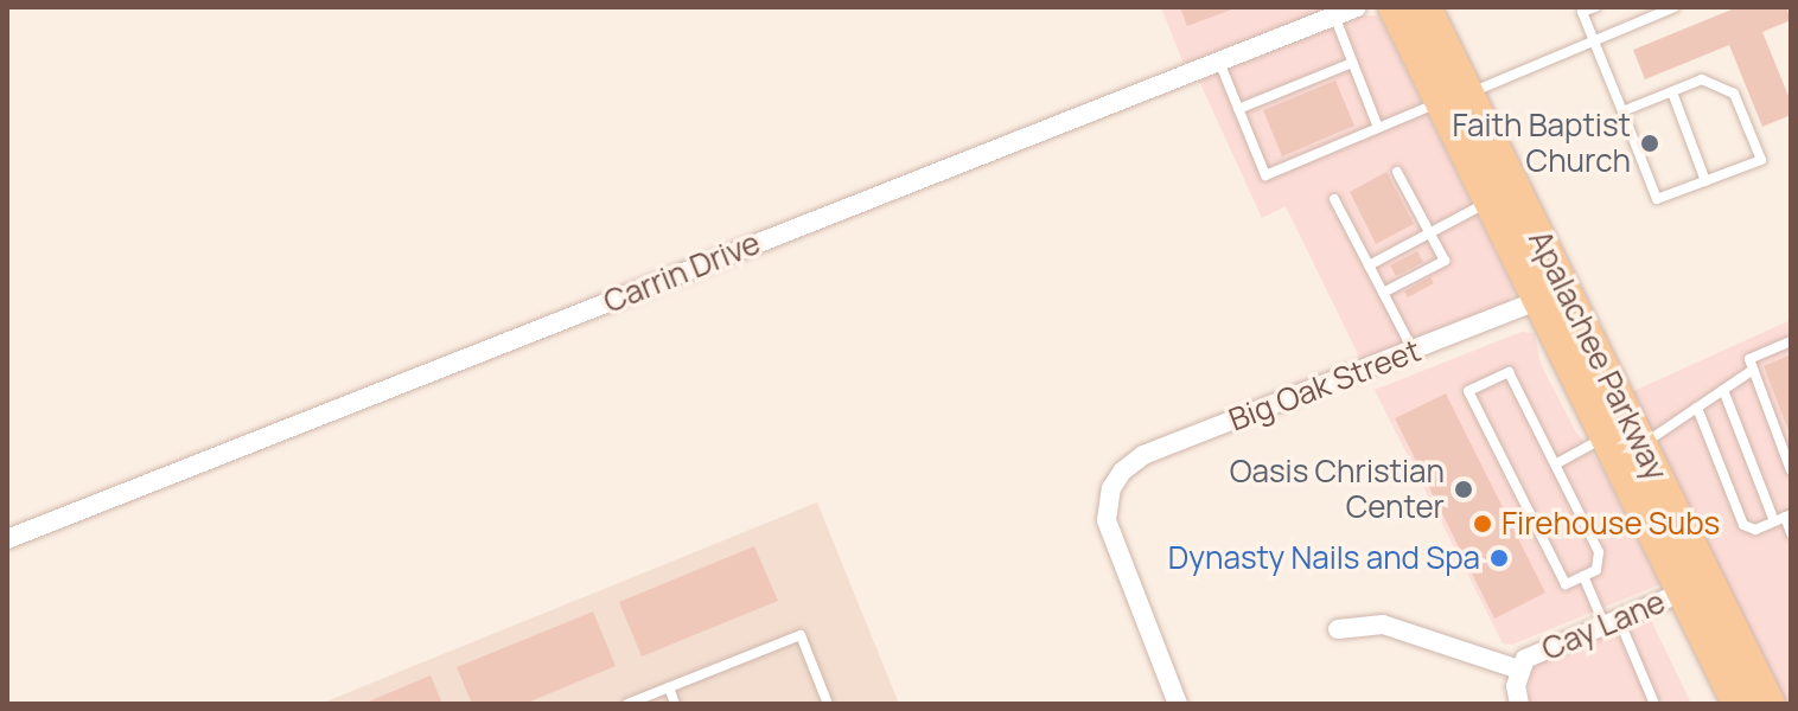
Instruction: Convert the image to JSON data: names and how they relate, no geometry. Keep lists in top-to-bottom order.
{
  "streets": {
    "main road": ["Apalachee Parkway"],
    "street": ["Carrin Drive", "Big Oak Street", "Cay Lane"]
  },
  "crossings": [
    ["Apalachee Parkway", "Big Oak Street"],
    ["Apalachee Parkway", "Cay Lane"]
  ],
  "places": [
    "Faith Baptist Church",
    "Oasis Christian Center",
    "Firehouse Subs",
    "Dynasty Nails and Spa"
  ]
}
